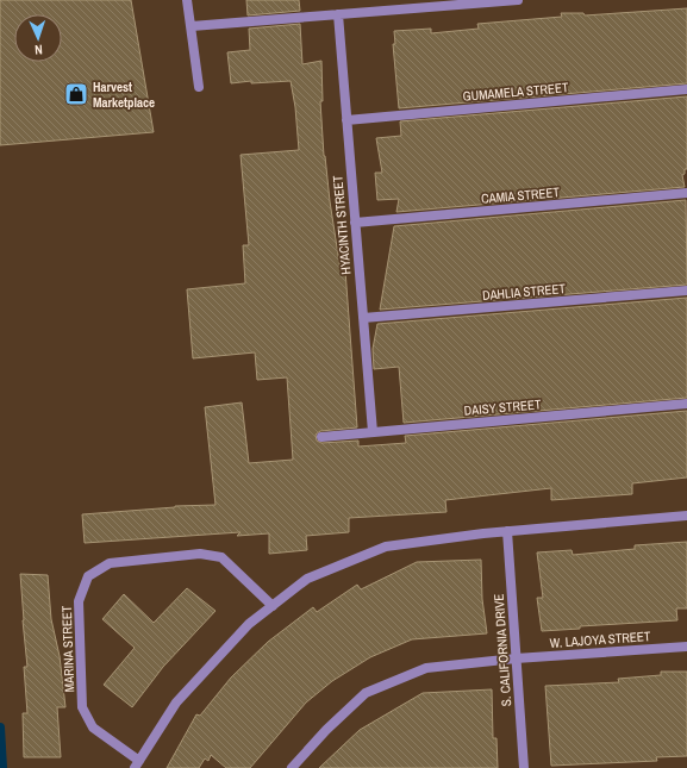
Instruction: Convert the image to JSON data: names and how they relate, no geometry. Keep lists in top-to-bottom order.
{
  "streets": {
    "street": [
      "GUMAMELA STREET",
      "CAMIA STREET",
      "HYACINTH STREET",
      "DAHLIA STREET",
      "DAISY STREET",
      "W. LAJOYA STREET",
      "MARINA STREET",
      "S. CALIFORNIA DRIVE"
    ]
  },
  "crossings": [
    ["GUMAMELA STREET", "HYACINTH STREET"],
    ["CAMIA STREET", "HYACINTH STREET"],
    ["HYACINTH STREET", "DAHLIA STREET"],
    ["HYACINTH STREET", "DAISY STREET"],
    ["W. LAJOYA STREET", "S. CALIFORNIA DRIVE"]
  ],
  "places": {
    "shop": ["Harvest Marketplace"]
  },
  "north": "bottom"
}
